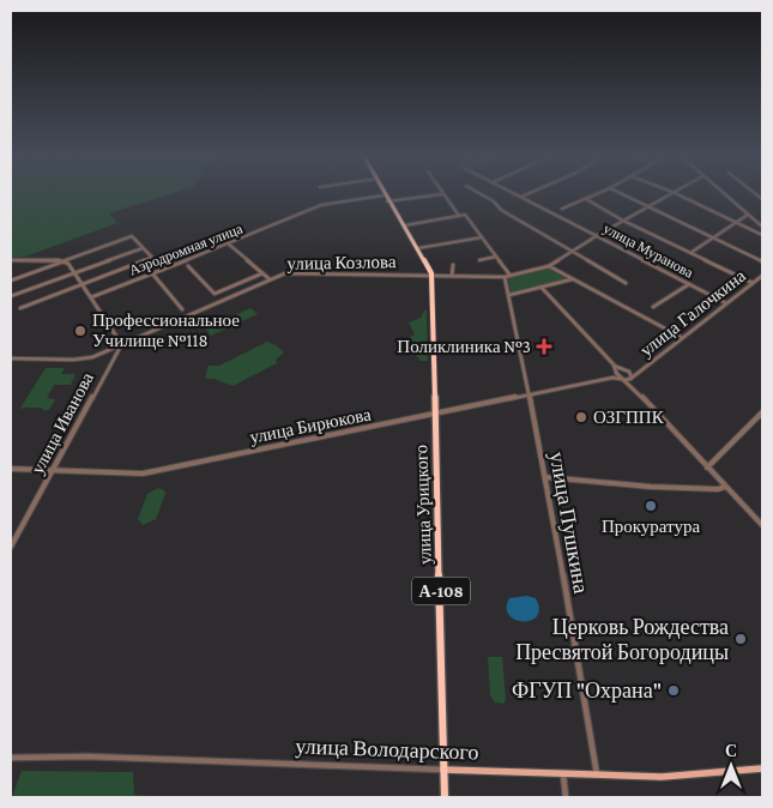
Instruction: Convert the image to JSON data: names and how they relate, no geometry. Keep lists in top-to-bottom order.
{
  "streets": {
    "highway": ["улица Урицкого", "А-108"],
    "main road": ["улица Володарского"],
    "street": [
      "Аэродромная улица",
      "улица Муранова",
      "улица Козлова",
      "улица Галочкина",
      "улица Иванова",
      "улица Бирюкова",
      "улица Пушкина"
    ]
  },
  "crossings": [
    ["Аэродромная улица", "улица Урицкого"],
    ["улица Муранова", "улица Козлова"],
    ["улица Муранова", "улица Галочкина"],
    ["улица Козлова", "улица Иванова"],
    ["улица Козлова", "улица Урицкого"],
    ["улица Козлова", "улица Пушкина"],
    ["улица Иванова", "улица Бирюкова"],
    ["улица Бирюкова", "улица Урицкого"],
    ["улица Бирюкова", "улица Пушкина"],
    ["улица Урицкого", "А-108"],
    ["улица Урицкого", "улица Володарского"],
    ["улица Пушкина", "улица Володарского"],
    ["А-108", "улица Володарского"]
  ],
  "places": {
    "other": [
      "Профессиональное Училище №118",
      "ОЗГППК",
      "Прокуратура",
      "Церковь Рождества Пресвятой Богородицы",
      "ФГУП \"Охрана\""
    ],
    "health": ["Поликлиника №3"]
  },
  "north": "top"
}
